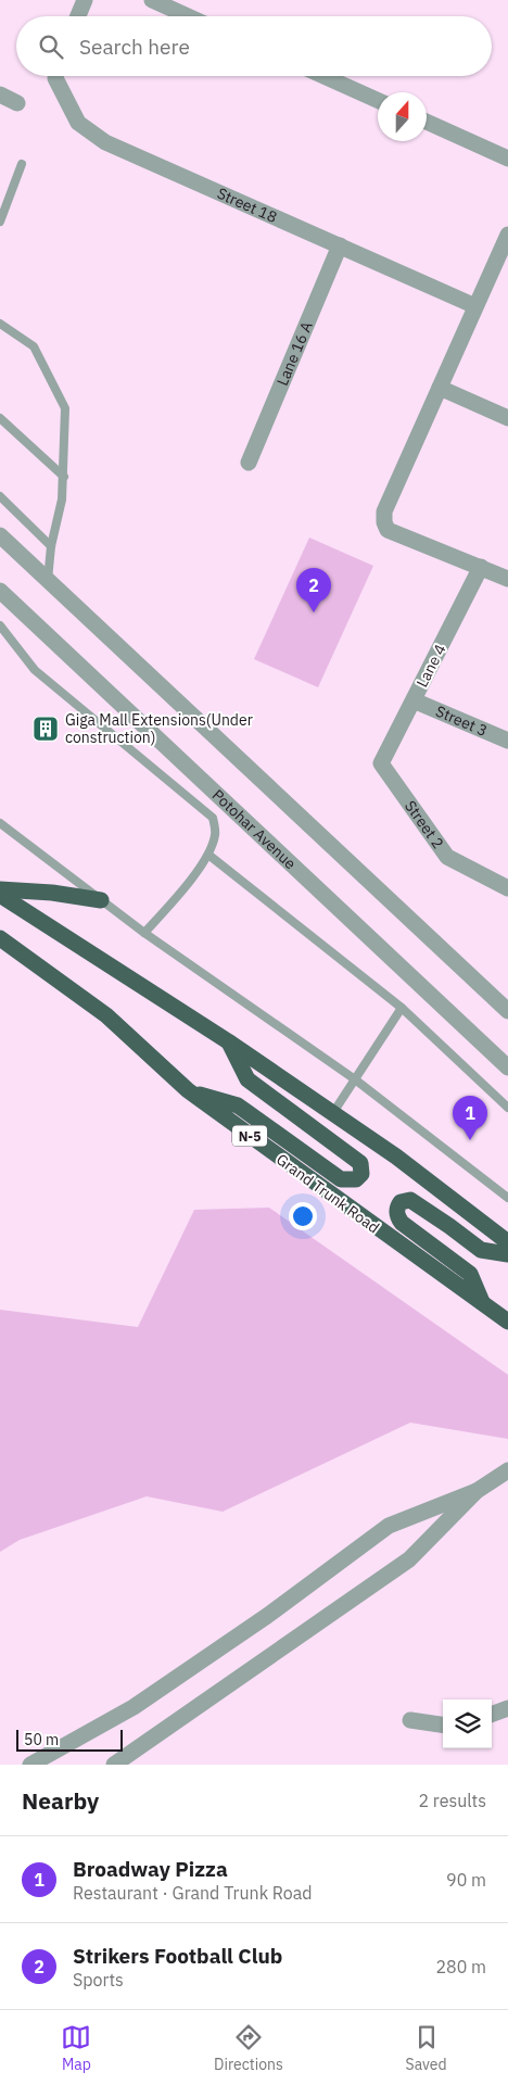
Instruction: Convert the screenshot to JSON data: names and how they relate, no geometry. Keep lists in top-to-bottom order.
{
  "streets": {
    "highway": ["N-5", "Grand Trunk Road"],
    "street": [
      "Street 18",
      "Lane 16 A",
      "Lane 4",
      "Street 3",
      "Street 2",
      "Potohar Avenue"
    ]
  },
  "crossings": [
    ["Street 18", "Lane 16 A"],
    ["Lane 4", "Street 3"],
    ["Lane 4", "Street 2"]
  ],
  "places": {
    "building": ["Giga Mall Extensions(Under construction)"]
  },
  "scale_bar": "50 m",
  "north": "top",
  "page": {
    "search": "Search here",
    "pins": ["2", "1"],
    "scale": "50 m",
    "heading": ["Nearby", "2 results"],
    "list": [
      {
        "mark": "1",
        "name": "Broadway Pizza",
        "note": "Restaurant · Grand Trunk Road",
        "value": "90 m"
      },
      {
        "mark": "2",
        "name": "Strikers Football Club",
        "note": "Sports",
        "value": "280 m"
      }
    ],
    "nav": ["Map", "Directions", "Saved"]
  }
}
